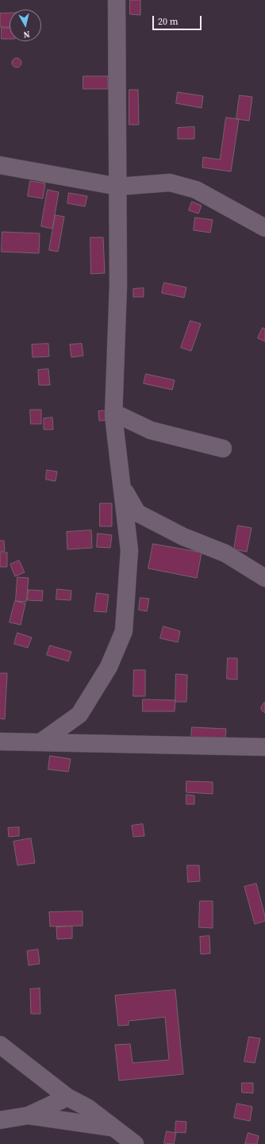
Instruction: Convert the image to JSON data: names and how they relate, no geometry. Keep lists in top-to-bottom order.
{
  "scale_bar": "20 m",
  "north": "bottom"
}
